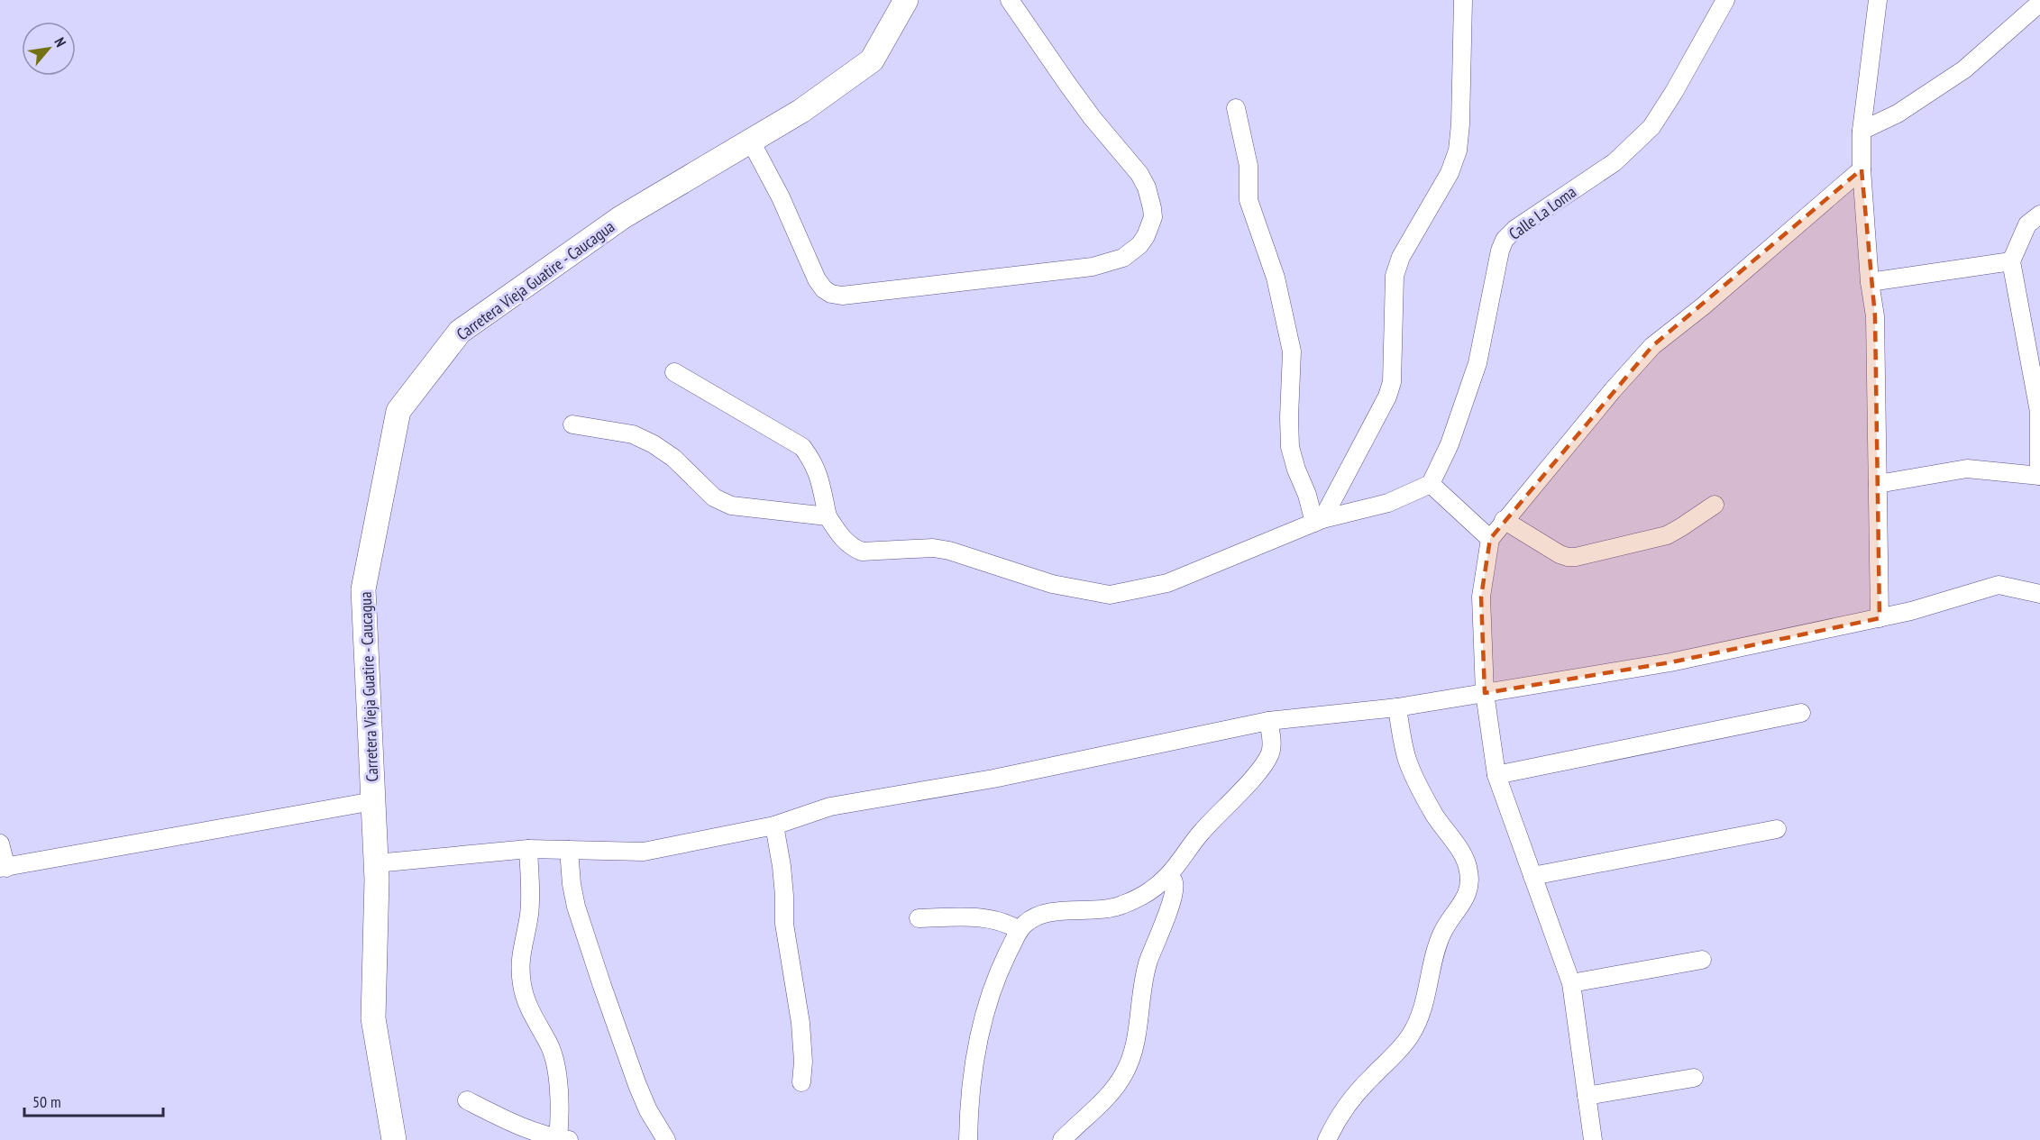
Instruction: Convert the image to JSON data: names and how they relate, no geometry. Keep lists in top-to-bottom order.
{
  "streets": {
    "main road": ["Carretera Vieja Guatire - Caucagua"],
    "street": ["Calle La Loma"]
  },
  "scale_bar": "50 m",
  "north": "top right"
}
